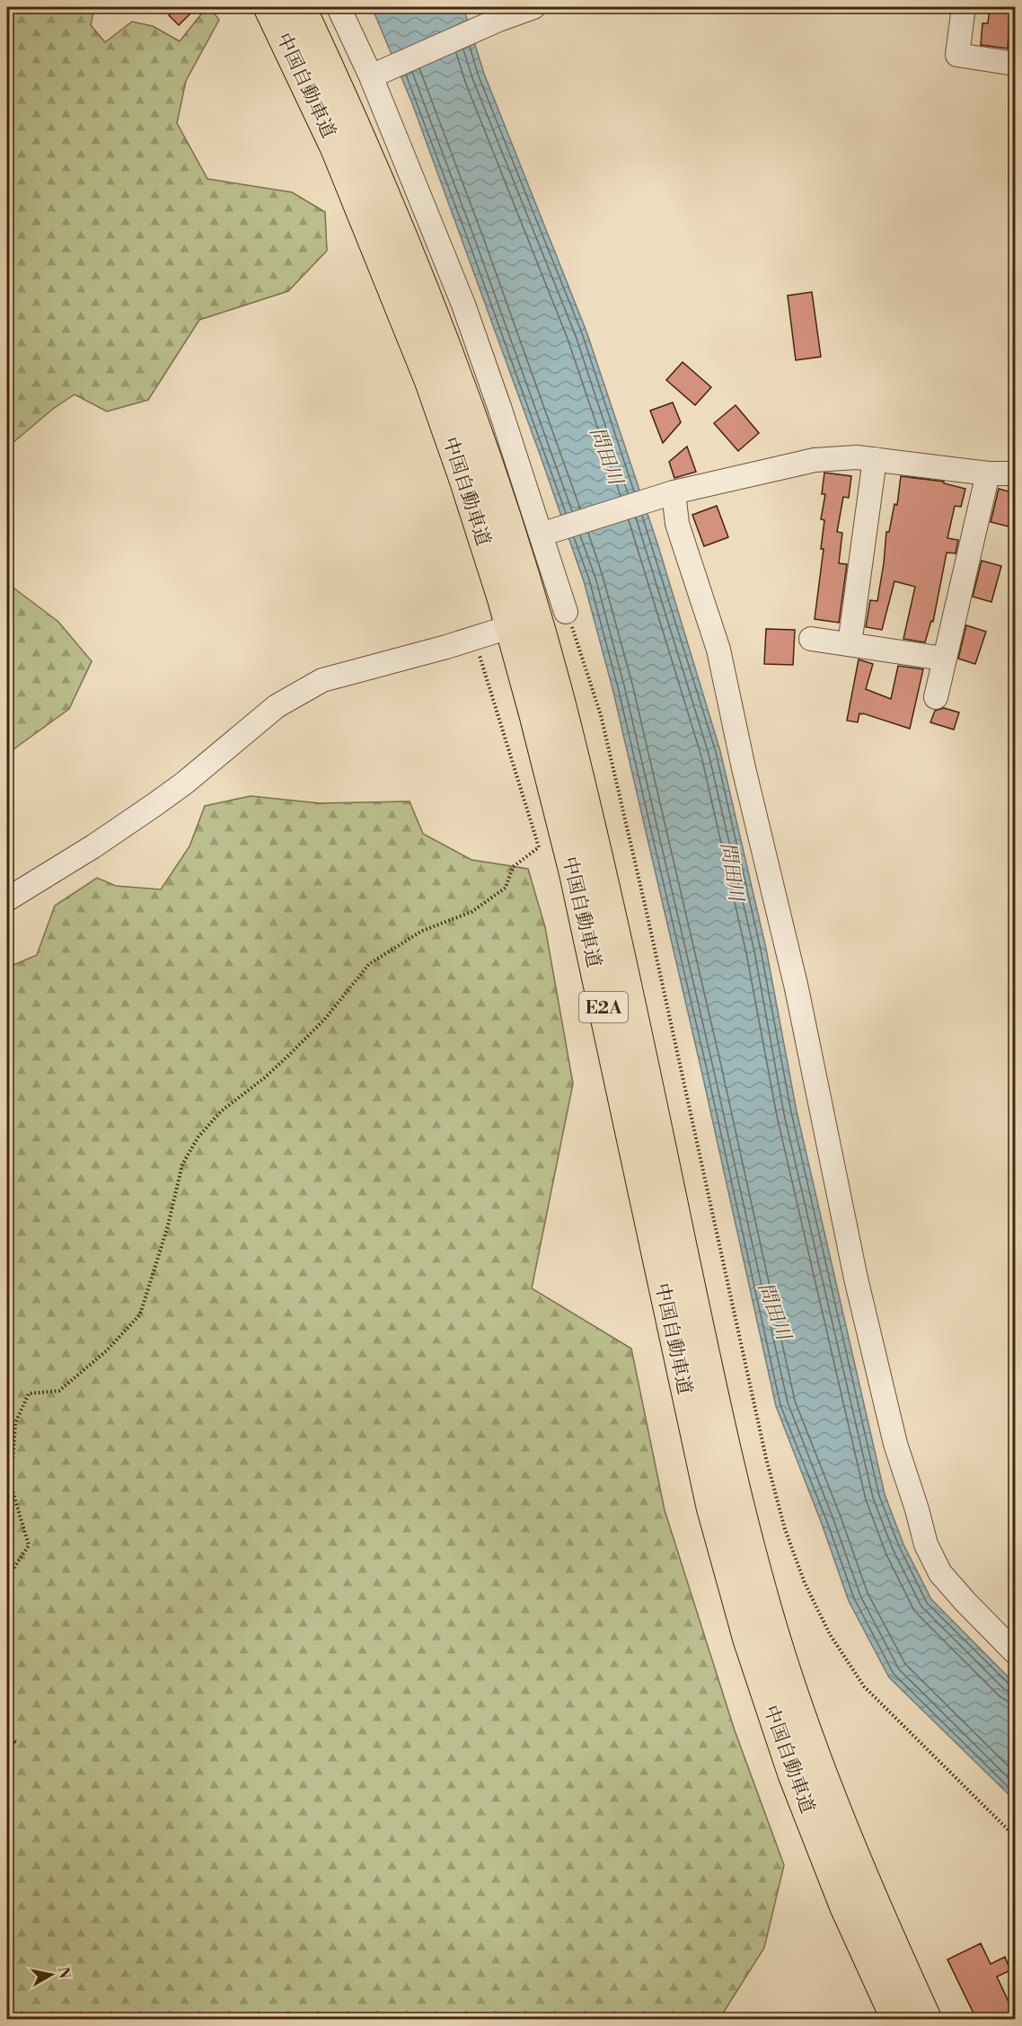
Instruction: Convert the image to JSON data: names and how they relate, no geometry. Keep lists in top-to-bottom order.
{
  "streets": {
    "highway": ["中国自動車道", "E2A"]
  },
  "water": ["問田川"],
  "north": "right"
}
